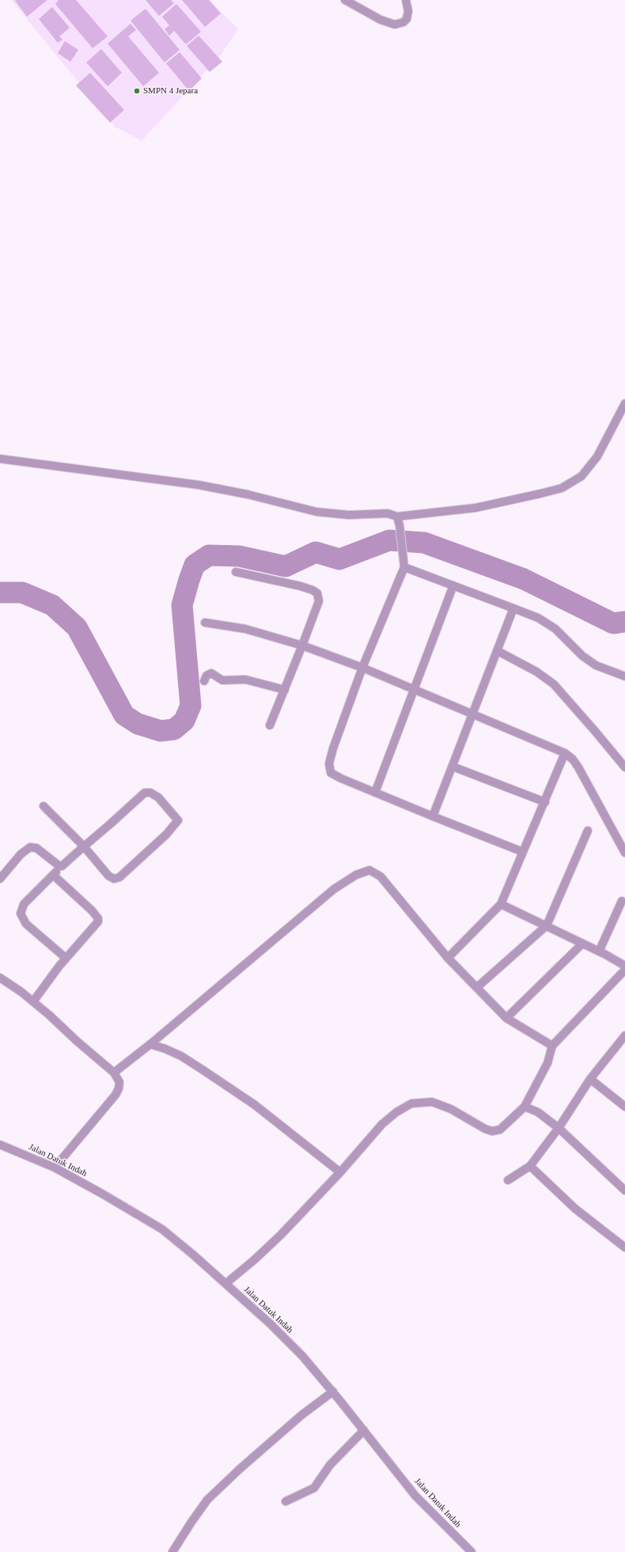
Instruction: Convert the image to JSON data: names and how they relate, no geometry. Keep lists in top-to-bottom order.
{
  "streets": {
    "street": ["Jalan Datuk Indah"]
  },
  "places": ["SMPN 4 Jepara"]
}
